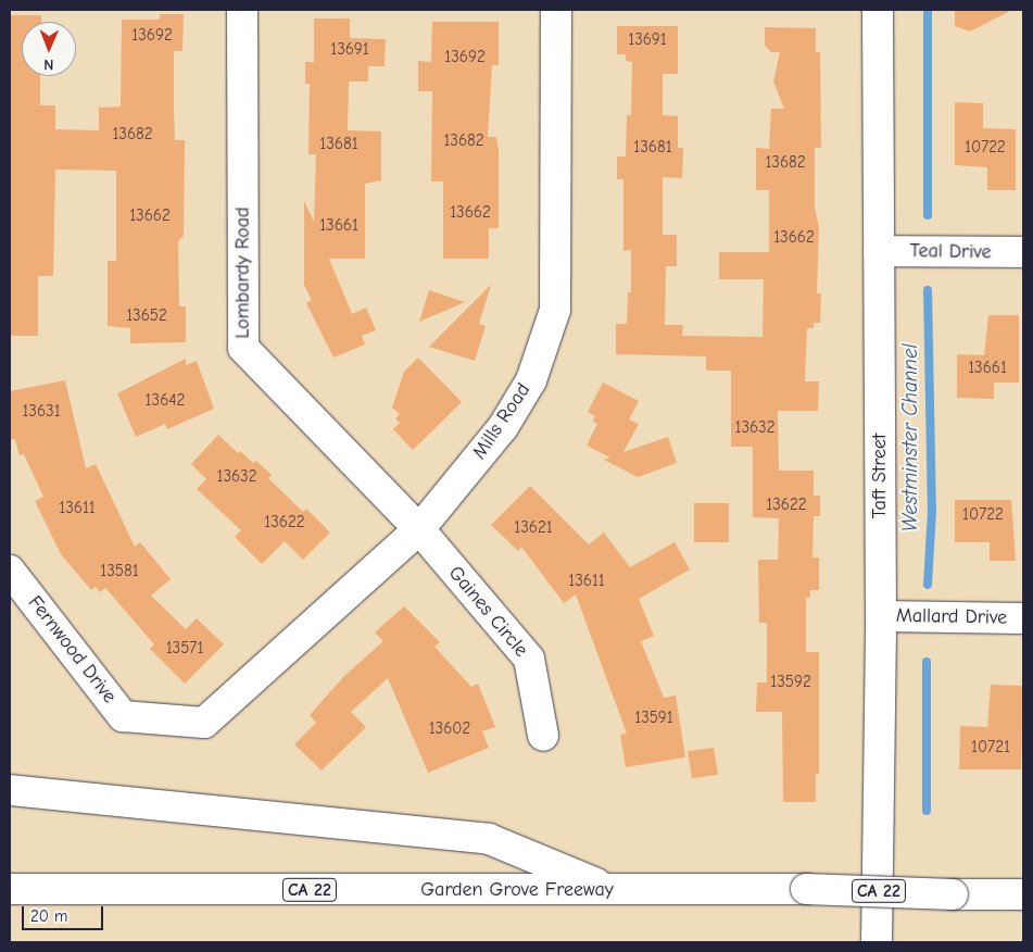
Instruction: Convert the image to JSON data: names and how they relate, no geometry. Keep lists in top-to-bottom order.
{
  "streets": {
    "main road": [
      "Teal Drive",
      "Lombardy Road",
      "Mills Road",
      "Taft Street",
      "Gaines Circle",
      "Mallard Drive",
      "Fernwood Drive",
      "CA 22",
      "Garden Grove Freeway"
    ]
  },
  "crossings": [
    ["Teal Drive", "Taft Street"],
    ["Lombardy Road", "Mills Road"],
    ["Lombardy Road", "Gaines Circle"],
    ["Mills Road", "Gaines Circle"],
    ["Mills Road", "Fernwood Drive"],
    ["Taft Street", "Mallard Drive"]
  ],
  "water": ["Westminster Channel"],
  "house_numbers": [
    "13692",
    "13691",
    "13691",
    "13692",
    "13682",
    "13682",
    "13681",
    "13681",
    "10722",
    "13682",
    "13662",
    "13662",
    "13661",
    "13662",
    "13652",
    "13661",
    "13642",
    "13631",
    "13632",
    "13632",
    "13622",
    "13611",
    "10722",
    "13622",
    "13621",
    "13581",
    "13611",
    "13571",
    "13592",
    "13591",
    "13602",
    "10721"
  ],
  "scale_bar": "20 m",
  "north": "bottom"
}
